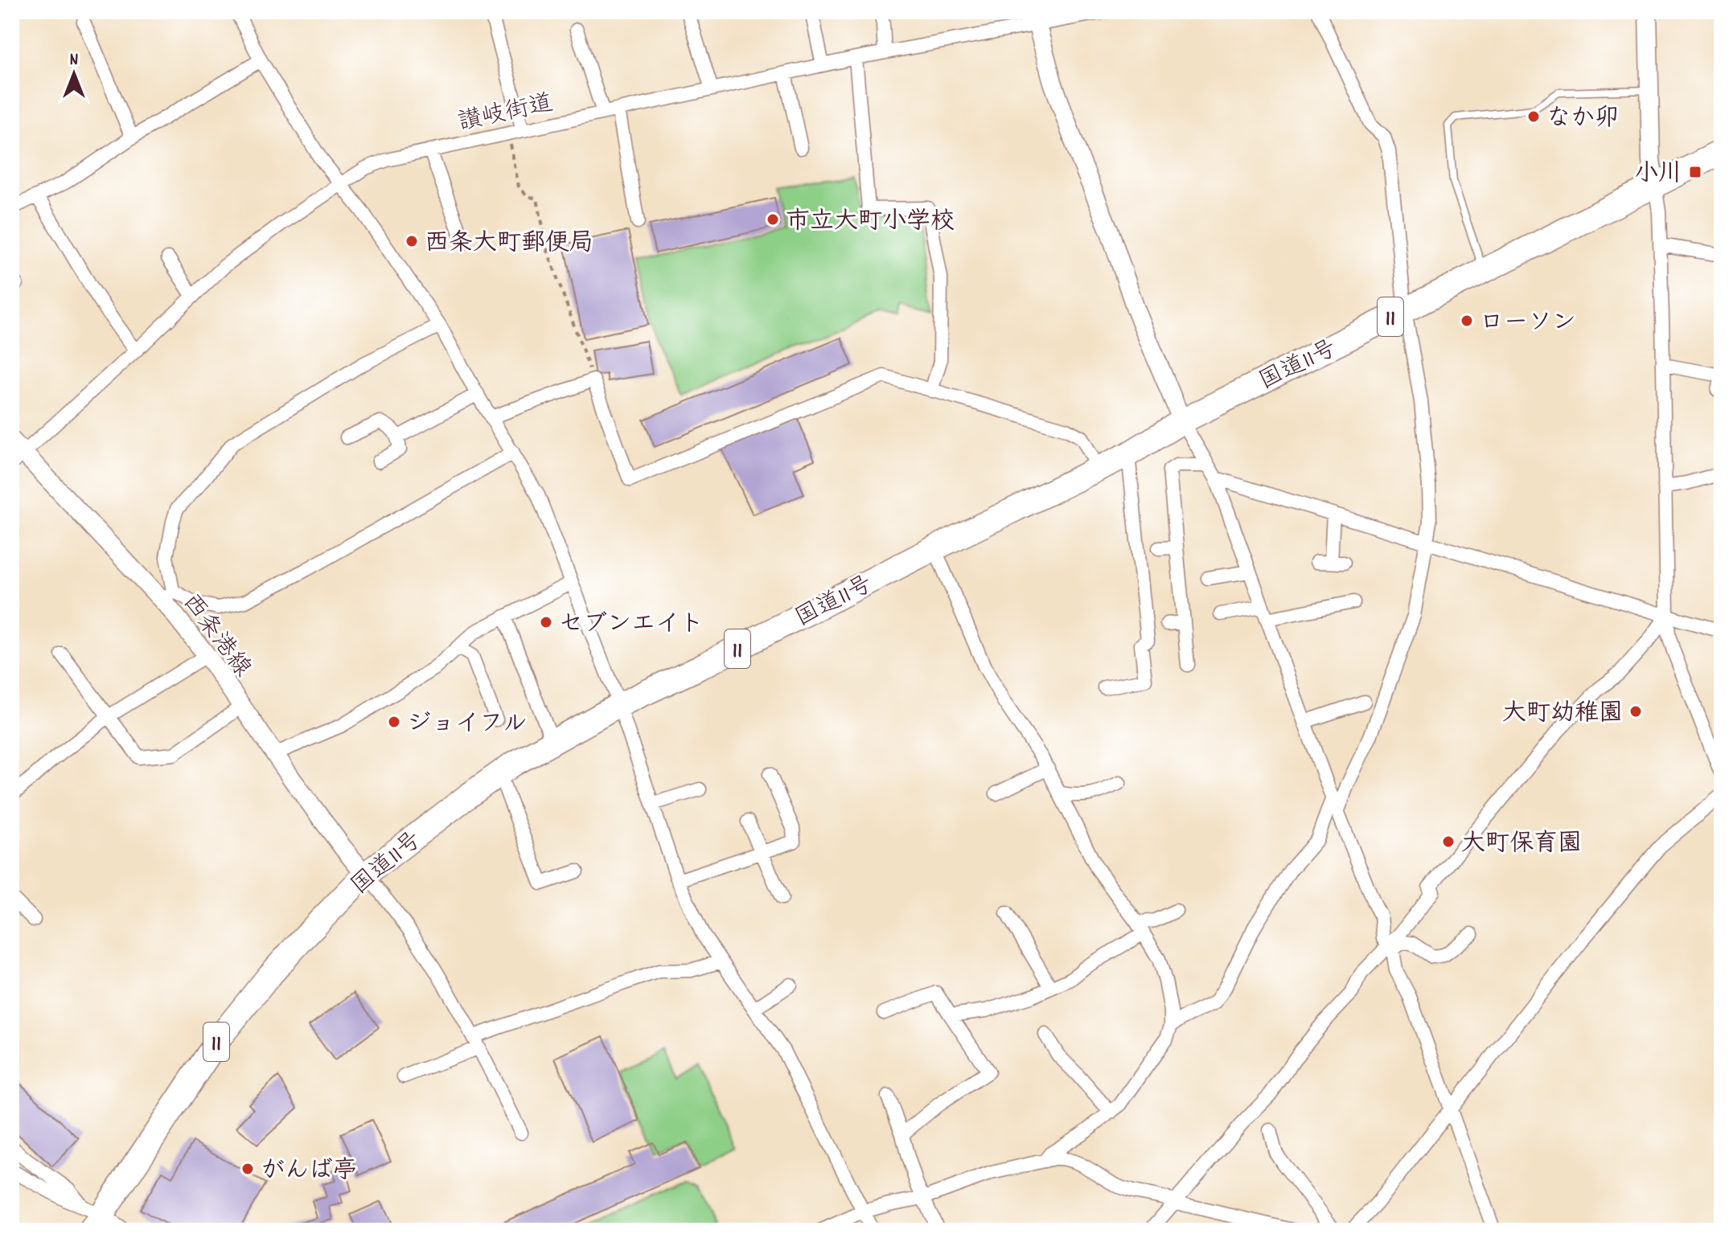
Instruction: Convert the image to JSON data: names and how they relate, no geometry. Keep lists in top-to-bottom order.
{
  "streets": {
    "highway": ["11", "国道11号"],
    "street": ["讃岐街道", "西条港線"]
  },
  "crossings": [
    ["讃岐街道", "西条港線"],
    ["国道11号", "西条港線"]
  ],
  "places": {
    "other": [
      "なか卯",
      "市立大町小学校",
      "西条大町郵便局",
      "ローソン",
      "セブンエイト",
      "大町幼稚園",
      "ジョイフル",
      "大町保育園",
      "がんば亭"
    ],
    "transit": ["小川"]
  },
  "north": "top"
}
